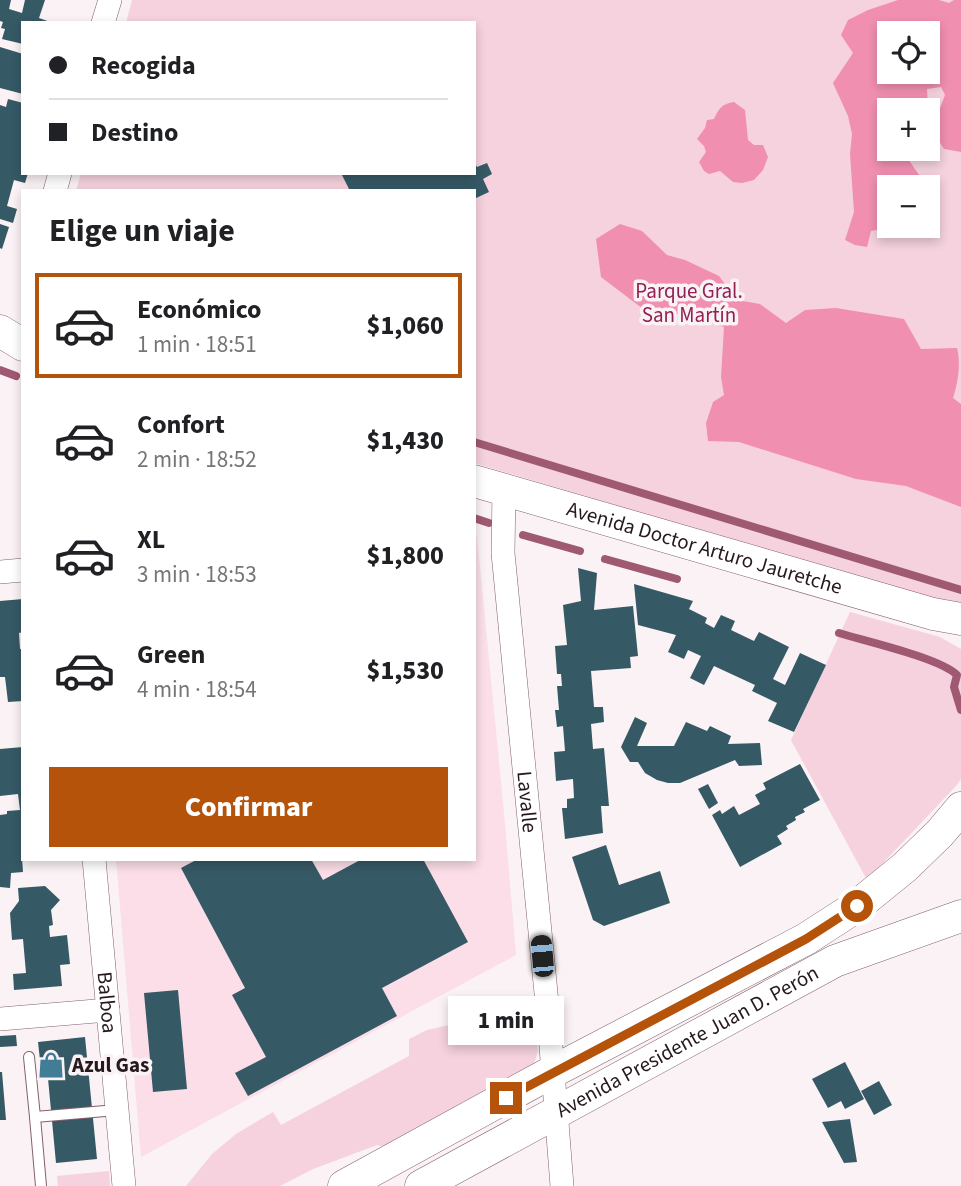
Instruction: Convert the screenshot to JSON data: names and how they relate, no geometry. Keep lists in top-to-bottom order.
{
  "streets": {
    "main road": ["Avenida Doctor Arturo Jauretche", "Avenida Presidente Juan D. Perón"],
    "street": ["Lavalle", "Balboa"]
  },
  "crossings": [
    ["Avenida Doctor Arturo Jauretche", "Lavalle"],
    ["Lavalle", "Avenida Presidente Juan D. Perón"]
  ],
  "parks": ["Parque Gral. San Martín"],
  "places": {
    "shop": ["Azul Gas"]
  },
  "page": {
    "map_buttons": ["+", "−"],
    "banner": ["Recogida", "Destino"],
    "heading": "Elige un viaje",
    "list": [
      {
        "name": "Económico",
        "note": "1 min · 18:51",
        "value": "$1,060"
      },
      {
        "name": "Confort",
        "note": "2 min · 18:52",
        "value": "$1,430"
      },
      {
        "name": "XL",
        "note": "3 min · 18:53",
        "value": "$1,800"
      },
      {
        "name": "Green",
        "note": "4 min · 18:54",
        "value": "$1,530"
      }
    ],
    "buttons": "Confirmar",
    "bubble": "1 min"
  }
}
